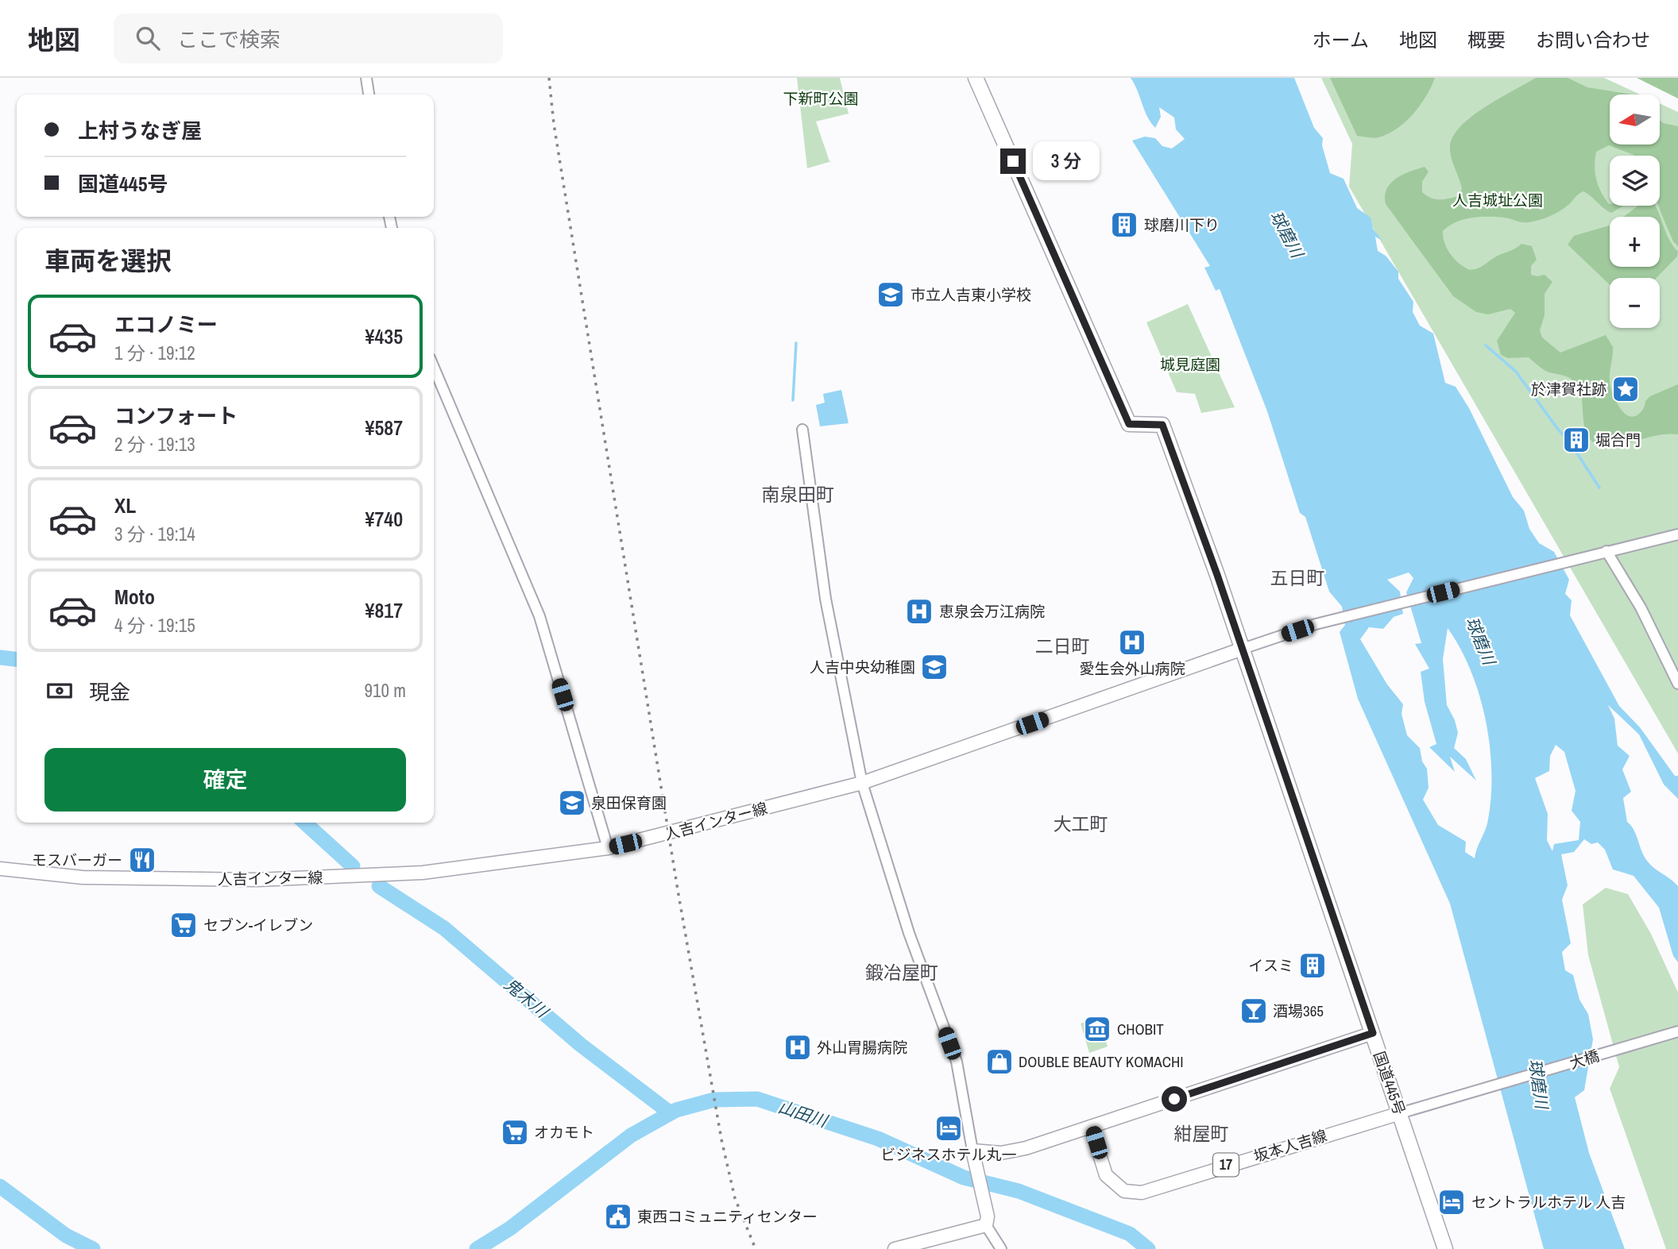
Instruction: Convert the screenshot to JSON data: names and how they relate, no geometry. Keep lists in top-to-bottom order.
{
  "streets": {
    "highway": ["国道445号"],
    "main road": ["人吉インター線", "坂本人吉線", "17"],
    "street": ["大橋"]
  },
  "crossings": [
    ["人吉インター線", "国道445号"],
    ["大橋", "国道445号"],
    ["大橋", "坂本人吉線"],
    ["国道445号", "坂本人吉線"]
  ],
  "districts": [
    "南泉田町",
    "五日町",
    "二日町",
    "大工町",
    "鍛冶屋町",
    "紺屋町"
  ],
  "water": ["球磨川", "鬼木川", "山田川"],
  "parks": ["下新町公園", "人吉城址公園", "城見庭園"],
  "places": {
    "building": ["球磨川下り", "堀合門", "イスミ"],
    "school or university": ["市立人吉東小学校", "人吉中央幼稚園", "泉田保育園"],
    "place": ["於津賀社跡"],
    "hospital": ["恵泉会万江病院", "愛生会外山病院", "外山胃腸病院"],
    "restaurant": ["モスバーガー"],
    "supermarket": ["セブン-イレブン", "オカモト"],
    "bar": ["酒場365"],
    "museum": ["CHOBIT"],
    "shop": ["DOUBLE BEAUTY KOMACHI"],
    "hotel": ["ビジネスホテル丸一", "セントラルホテル 人吉"],
    "public building": ["東西コミュニティセンター"]
  },
  "north": "left",
  "page": {
    "header": "地図",
    "search": "ここで検索",
    "nav": [
      "ホーム",
      "地図",
      "概要",
      "お問い合わせ"
    ],
    "map_buttons": ["+", "−"],
    "banner": ["上村うなぎ屋", "国道445号"],
    "bubble": "3 分",
    "heading": "車両を選択",
    "list": [
      {
        "name": "エコノミー",
        "note": "1 分 · 19:12",
        "value": "¥435"
      },
      {
        "name": "コンフォート",
        "note": "2 分 · 19:13",
        "value": "¥587"
      },
      {
        "name": "XL",
        "note": "3 分 · 19:14",
        "value": "¥740"
      },
      {
        "name": "Moto",
        "note": "4 分 · 19:15",
        "value": "¥817"
      }
    ],
    "pay": ["現金", "910 m"],
    "buttons": "確定"
  }
}
